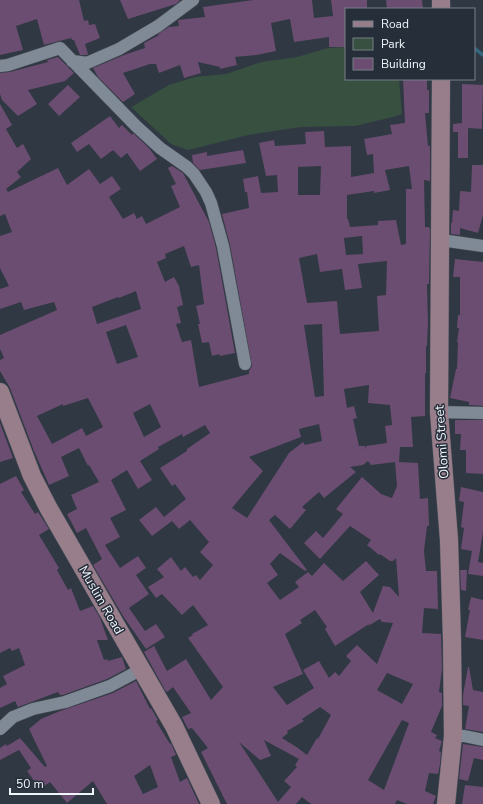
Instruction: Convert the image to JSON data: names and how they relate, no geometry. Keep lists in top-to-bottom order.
{
  "streets": {
    "main road": ["Olomi Street", "Muslim Road"]
  },
  "legend": ["Road", "Park", "Building"],
  "scale_bar": "50 m"
}
